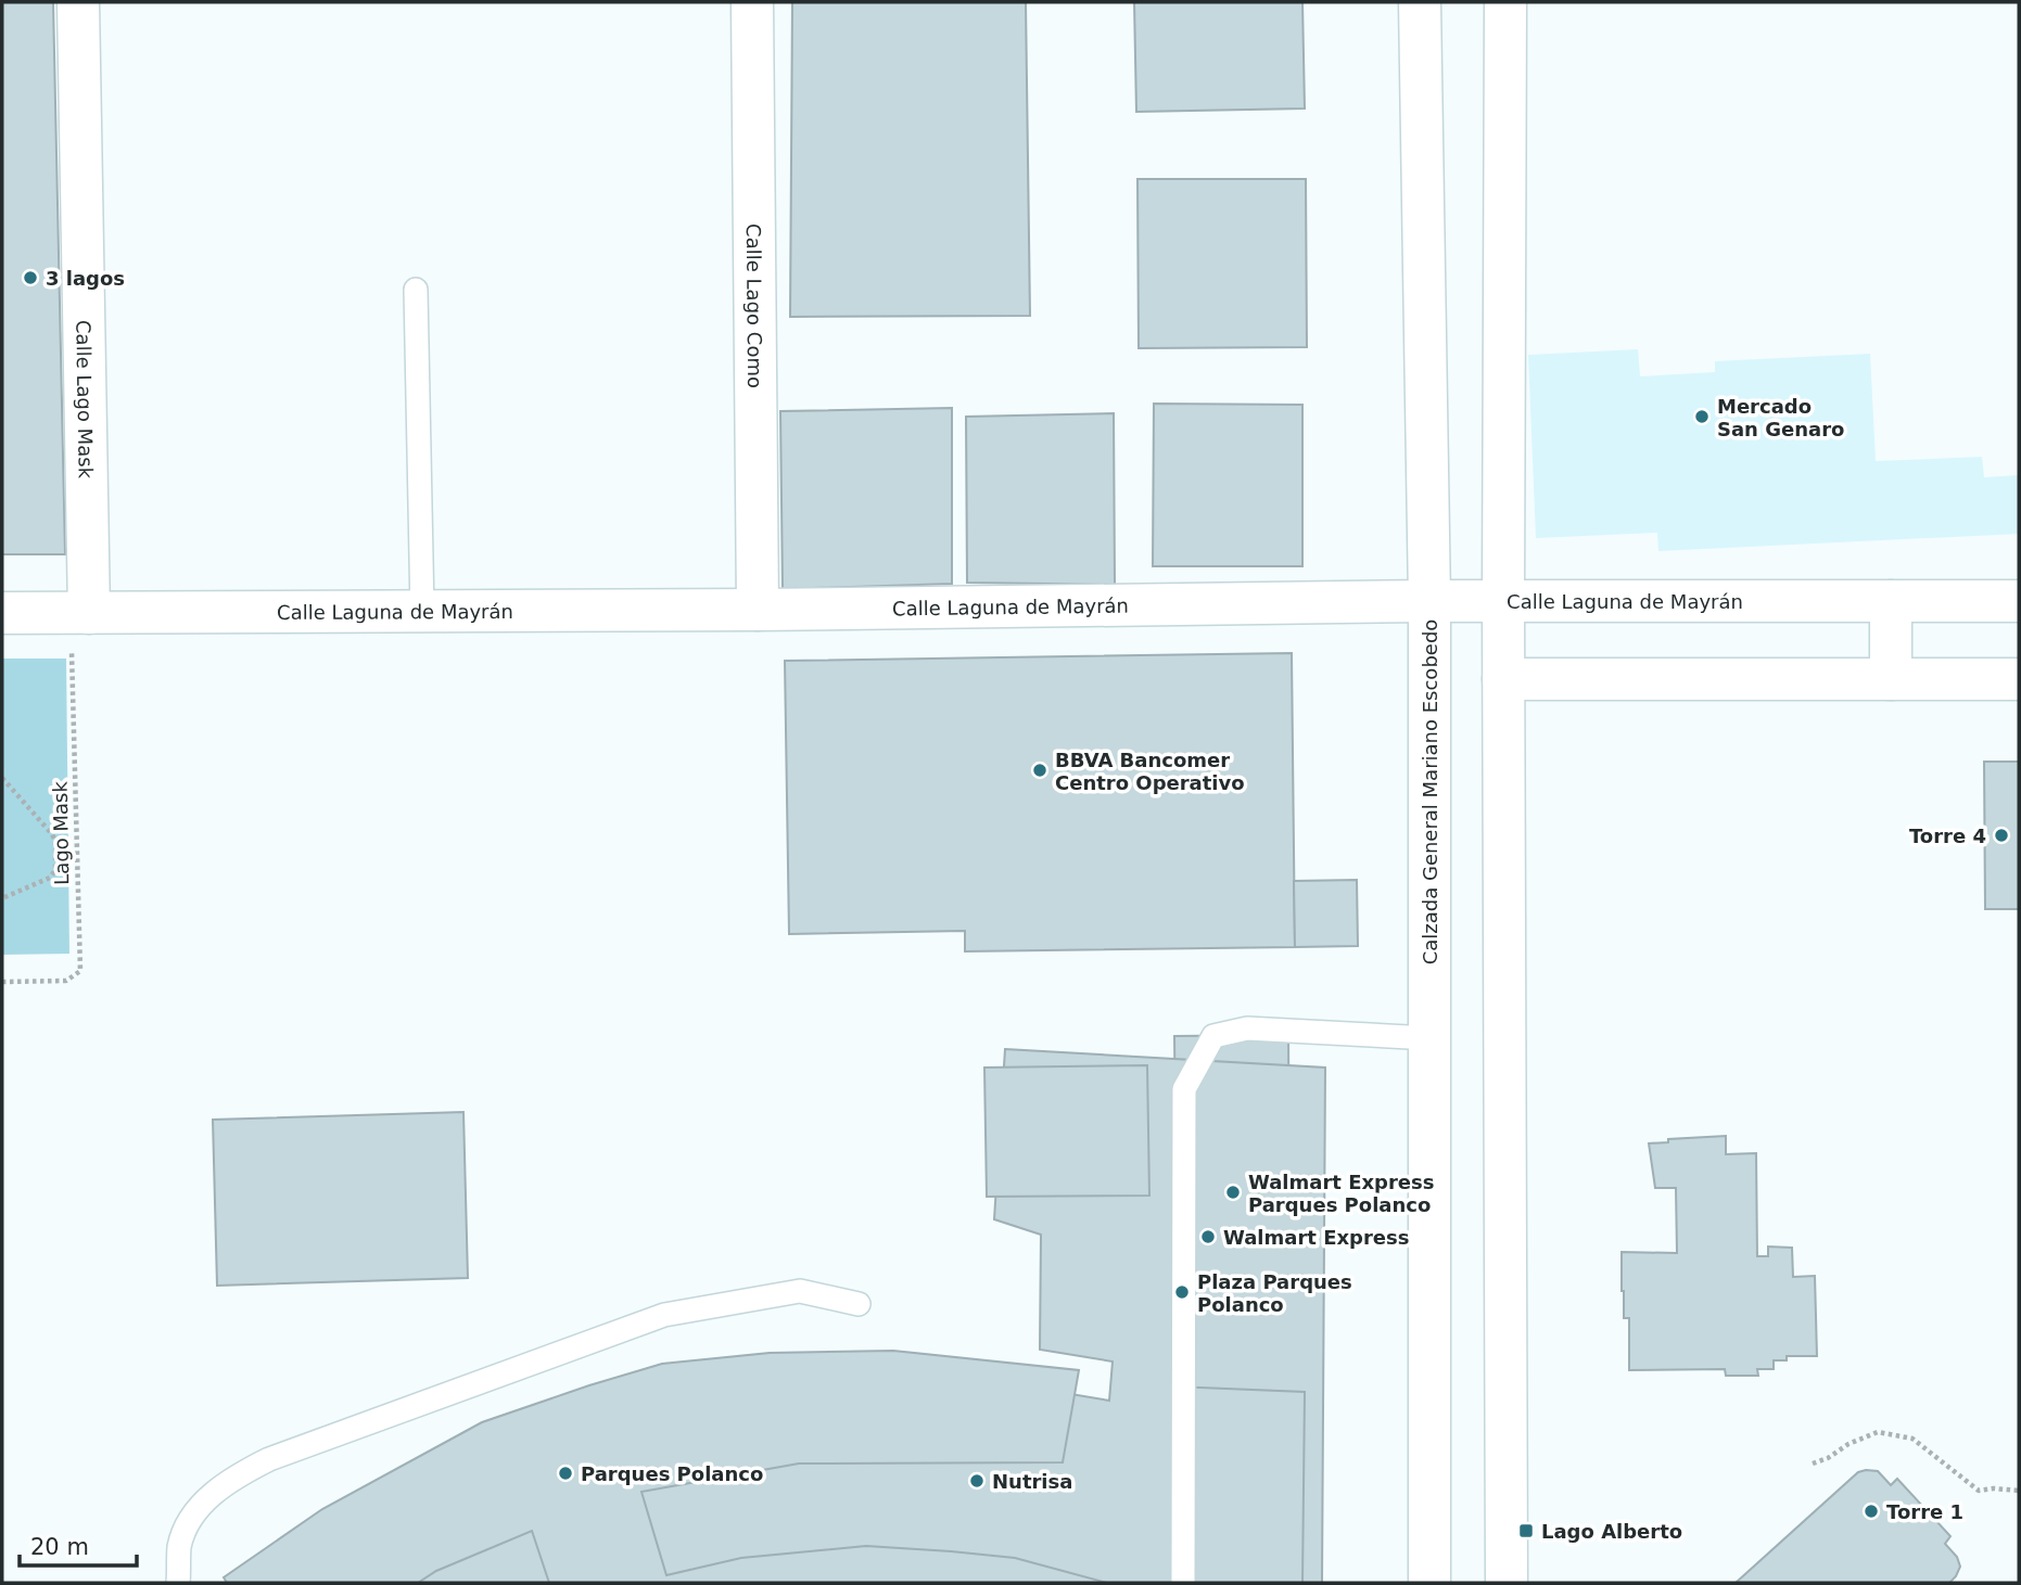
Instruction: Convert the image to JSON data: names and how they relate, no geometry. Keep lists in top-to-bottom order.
{
  "streets": {
    "street": [
      "Calle Lago Como",
      "Calle Lago Mask",
      "Calle Laguna de Mayrán",
      "Calzada General Mariano Escobedo"
    ],
    "path": ["Lago Mask"]
  },
  "crossings": [
    ["Calle Lago Como", "Calle Laguna de Mayrán"],
    ["Calle Lago Mask", "Calle Laguna de Mayrán"],
    ["Calle Lago Mask", "Lago Mask"],
    ["Calle Laguna de Mayrán", "Calzada General Mariano Escobedo"],
    ["Calle Laguna de Mayrán", "Lago Mask"]
  ],
  "places": {
    "other": [
      "3 lagos",
      "Mercado San Genaro",
      "BBVA Bancomer Centro Operativo",
      "Torre 4",
      "Walmart Express Parques Polanco",
      "Walmart Express",
      "Plaza Parques Polanco",
      "Parques Polanco",
      "Nutrisa",
      "Torre 1"
    ],
    "transit": ["Lago Alberto"]
  },
  "scale_bar": "20 m"
}
